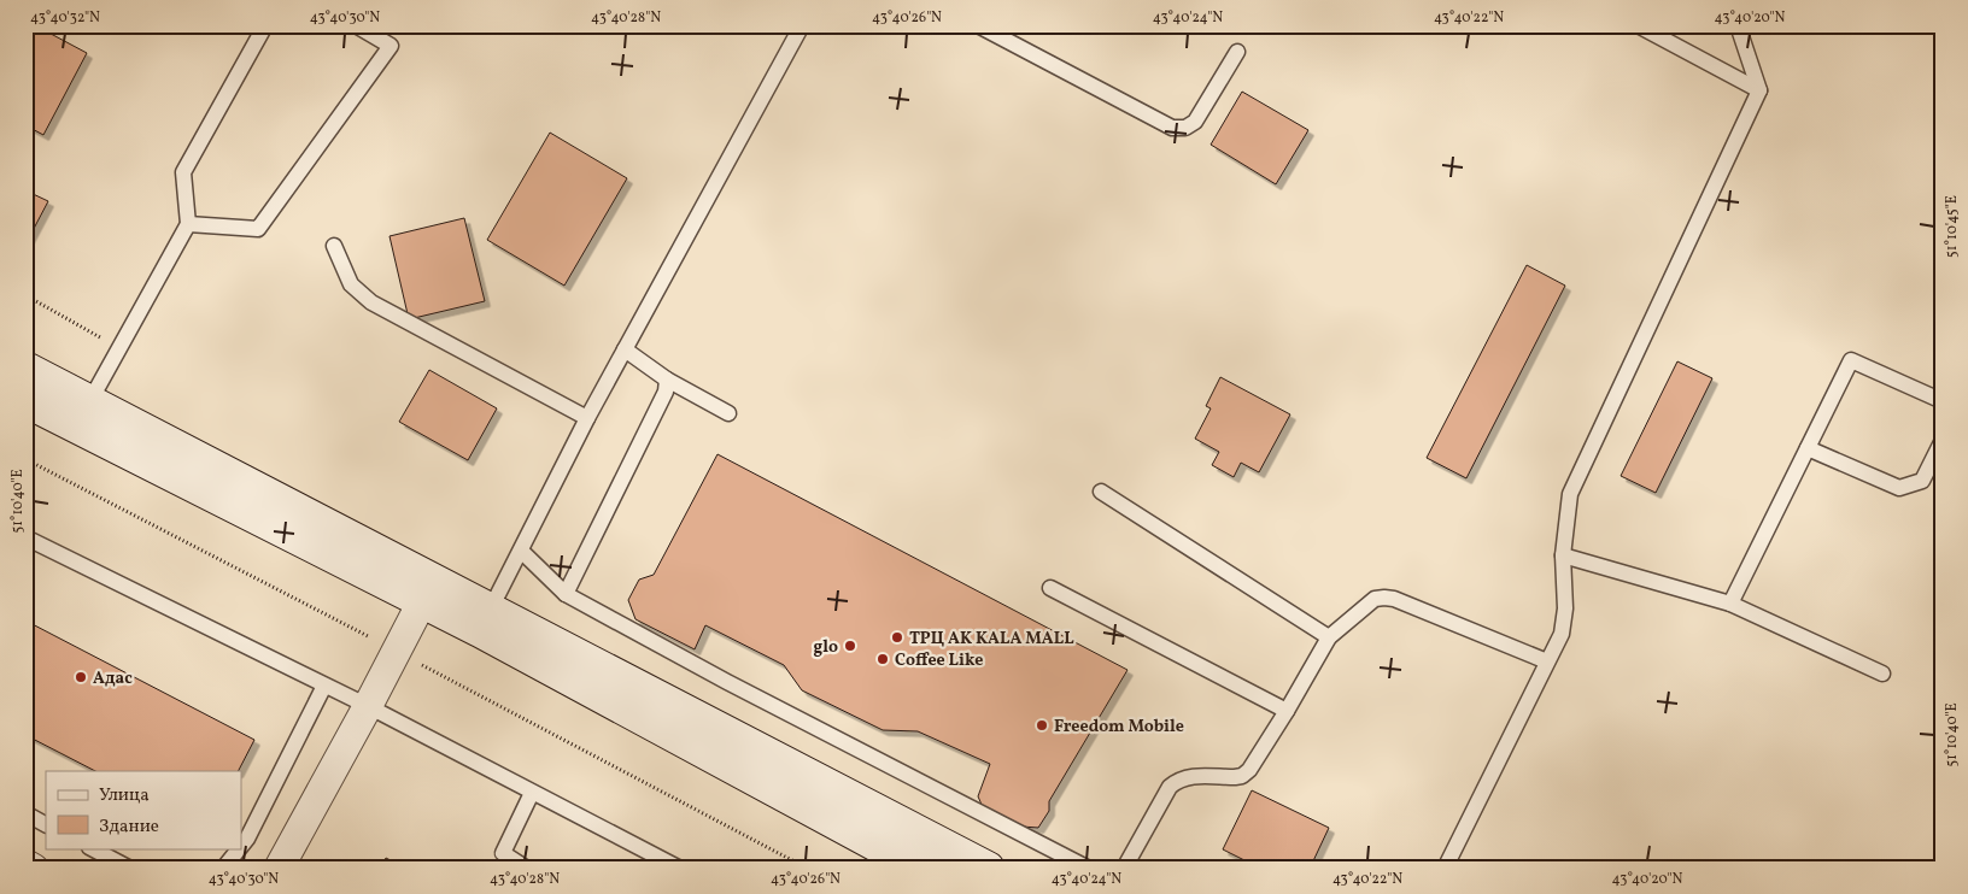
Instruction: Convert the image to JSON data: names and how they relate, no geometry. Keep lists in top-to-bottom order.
{
  "places": [
    "ТРЦ AK KALA MALL",
    "glo",
    "Coffee Like",
    "Адас",
    "Freedom Mobile"
  ],
  "legend": ["Улица", "Здание"],
  "coordinates": [
    "43°40'32\"N",
    "43°40'30\"N",
    "43°40'28\"N",
    "43°40'26\"N",
    "43°40'24\"N",
    "43°40'22\"N",
    "43°40'20\"N",
    "51°10'45\"E",
    "51°10'40\"E"
  ]
}
